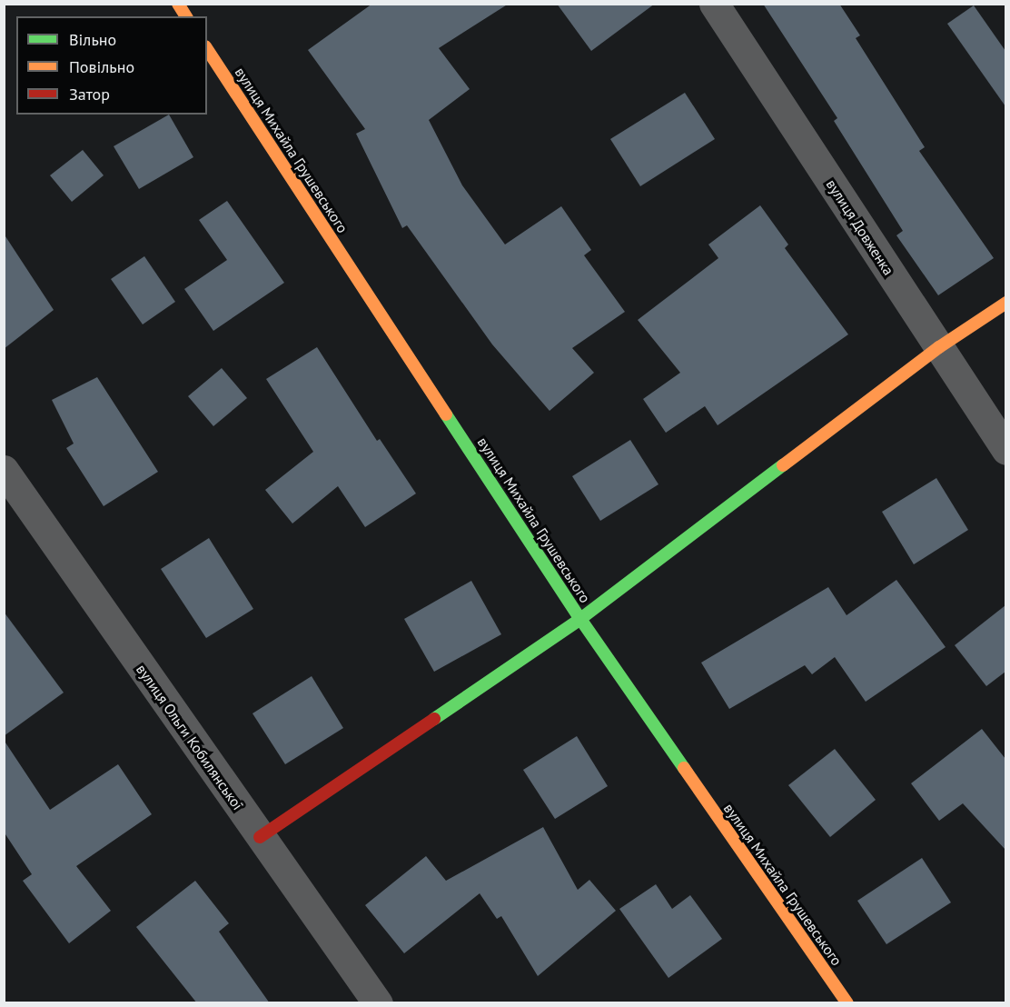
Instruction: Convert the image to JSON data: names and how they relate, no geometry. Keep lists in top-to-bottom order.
{
  "streets": {
    "street": ["вулиця Михайла Грушевського", "вулиця Довженка", "вулиця Ольги Кобилянської"]
  },
  "legend": ["Вільно", "Повільно", "Затор"]
}
